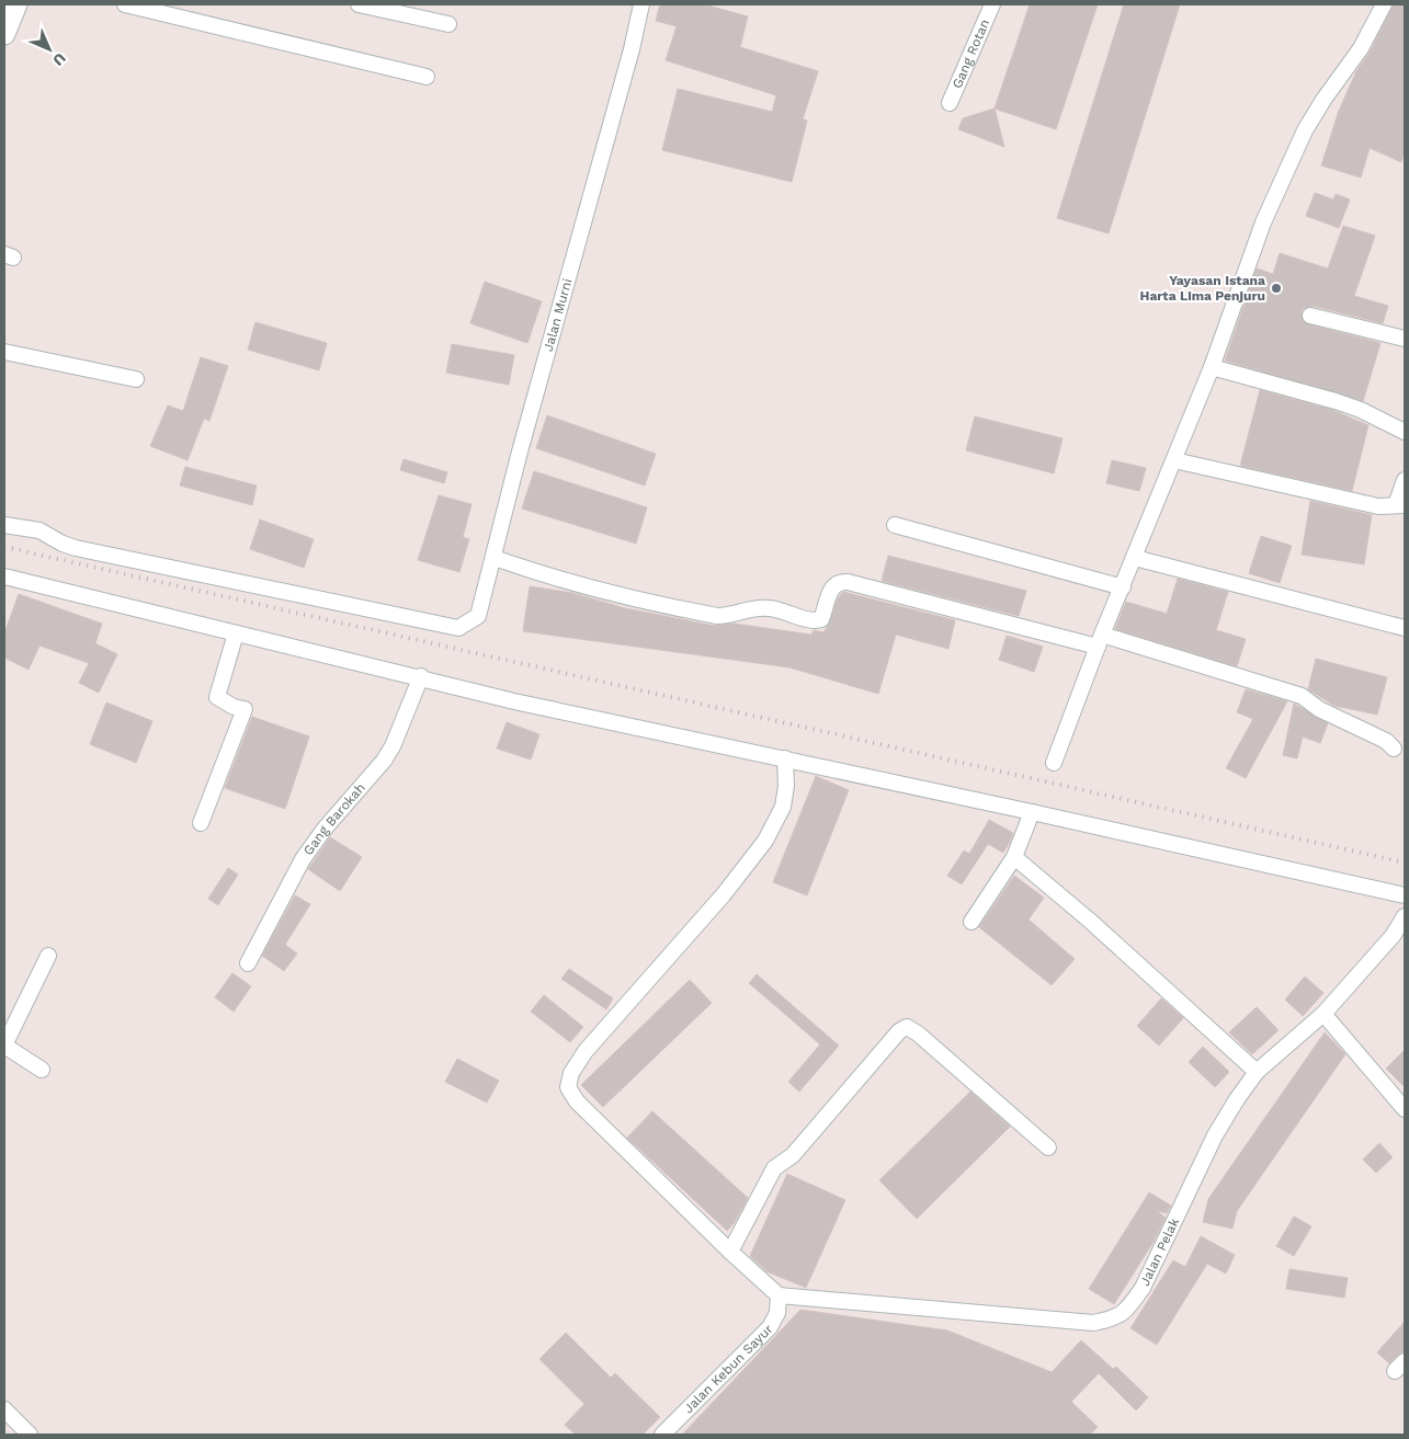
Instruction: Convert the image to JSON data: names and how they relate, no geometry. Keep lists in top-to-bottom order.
{
  "streets": {
    "street": [
      "Gang Rotan",
      "Jalan Murni",
      "Gang Barokah",
      "Jalan Pelak",
      "Jalan Kebun Sayur"
    ]
  },
  "crossings": [
    ["Jalan Pelak", "Jalan Kebun Sayur"]
  ],
  "places": ["Yayasan Istana Harta Lima Penjuru"],
  "north": "bottom right"
}
